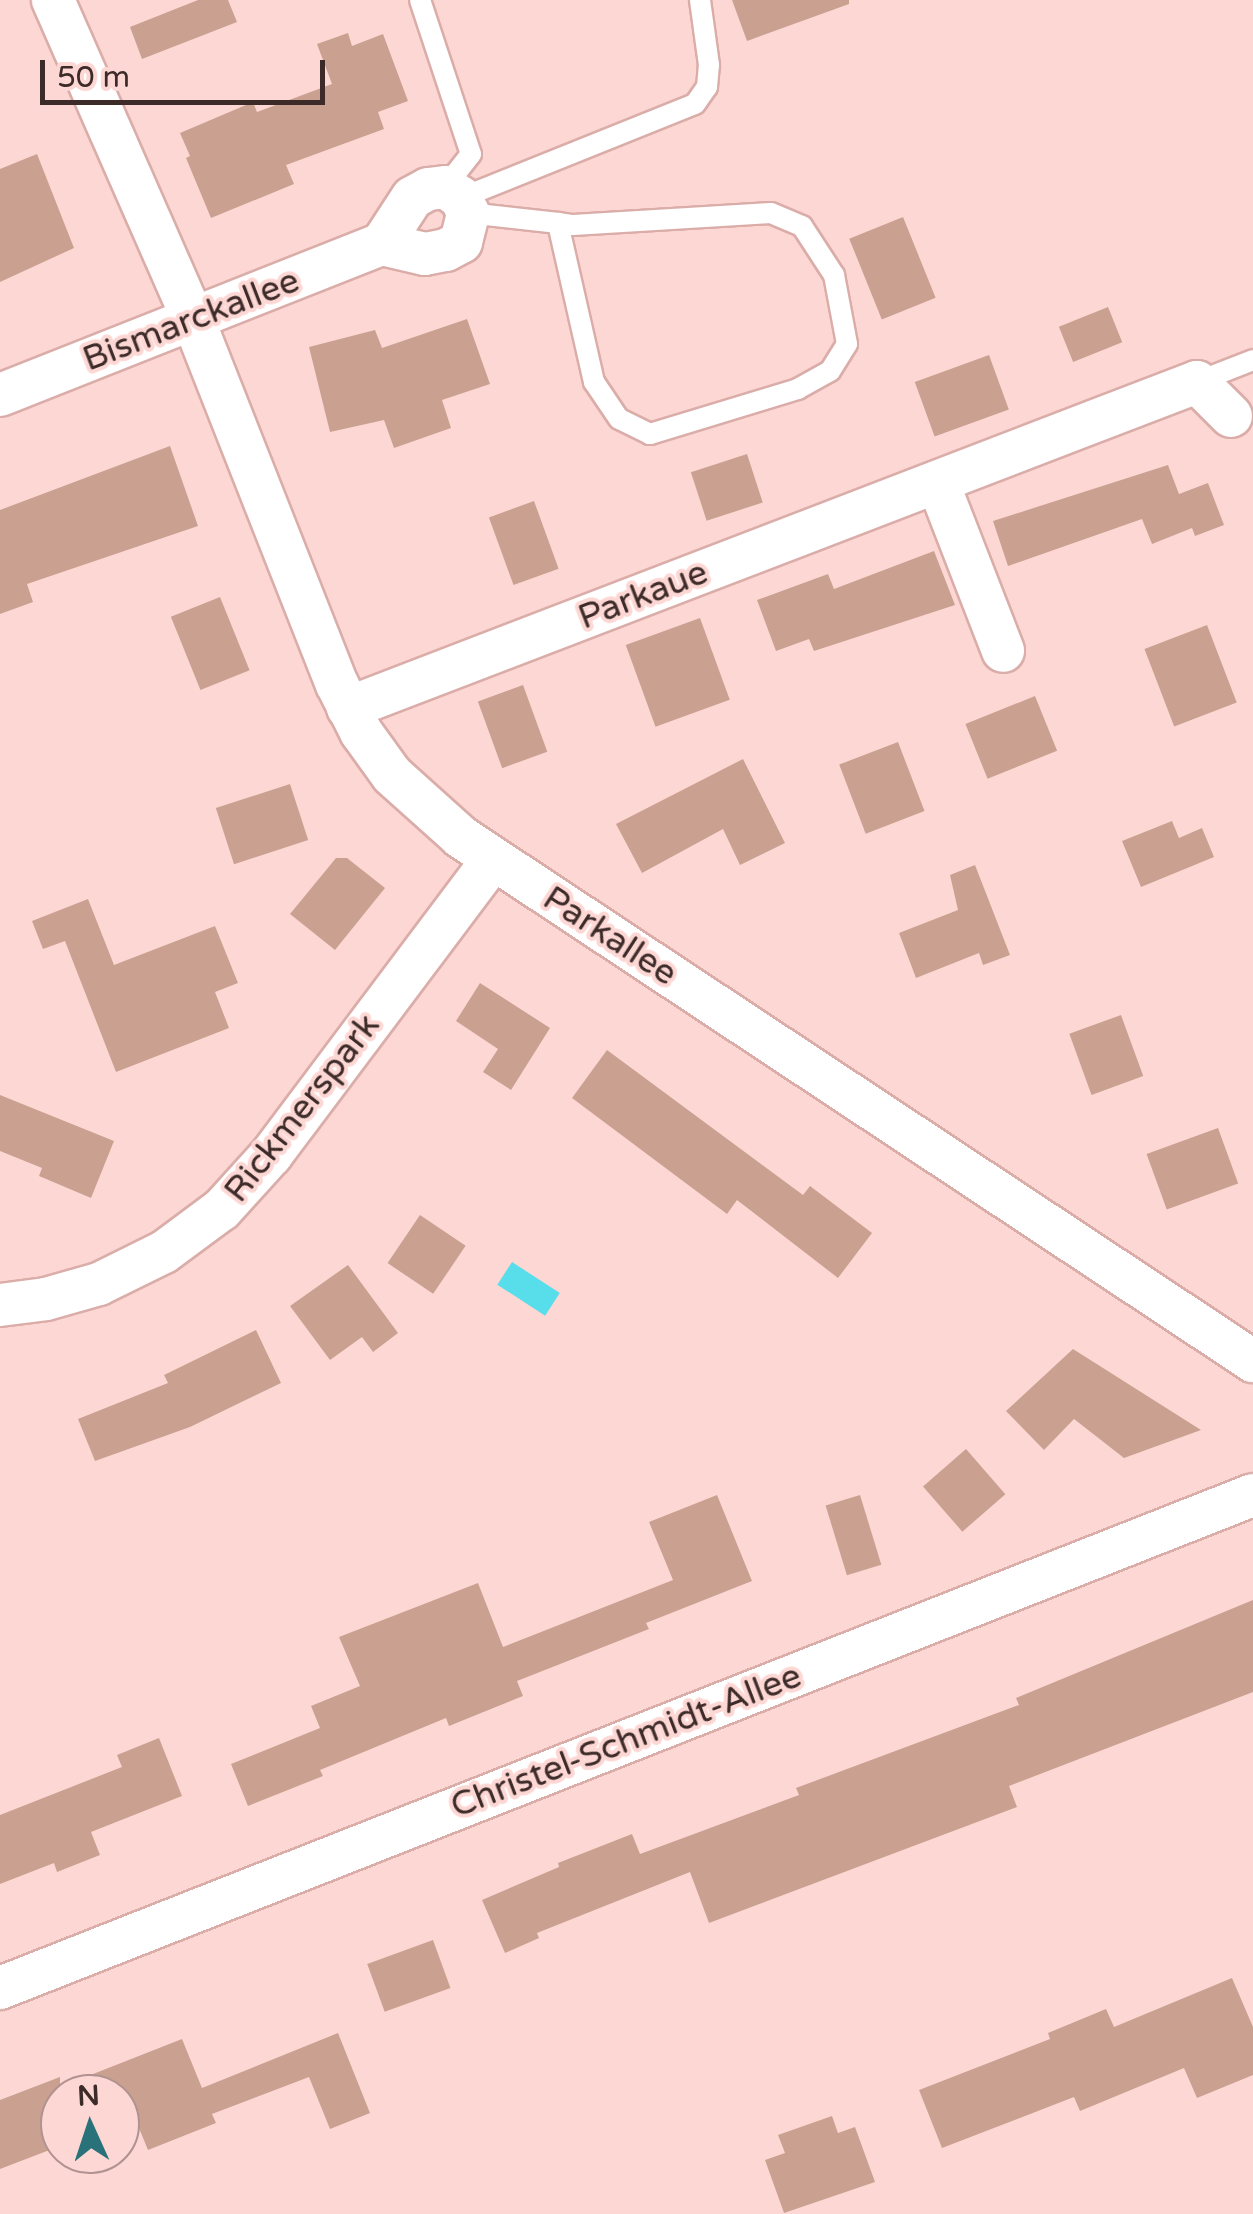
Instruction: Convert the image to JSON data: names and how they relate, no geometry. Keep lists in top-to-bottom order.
{
  "streets": {
    "street": [
      "Bismarckallee",
      "Parkaue",
      "Parkallee",
      "Rickmerspark",
      "Christel-Schmidt-Allee"
    ]
  },
  "crossings": [
    ["Bismarckallee", "Parkallee"],
    ["Parkaue", "Parkallee"],
    ["Parkallee", "Rickmerspark"]
  ],
  "scale_bar": "50 m",
  "north": "top"
}
